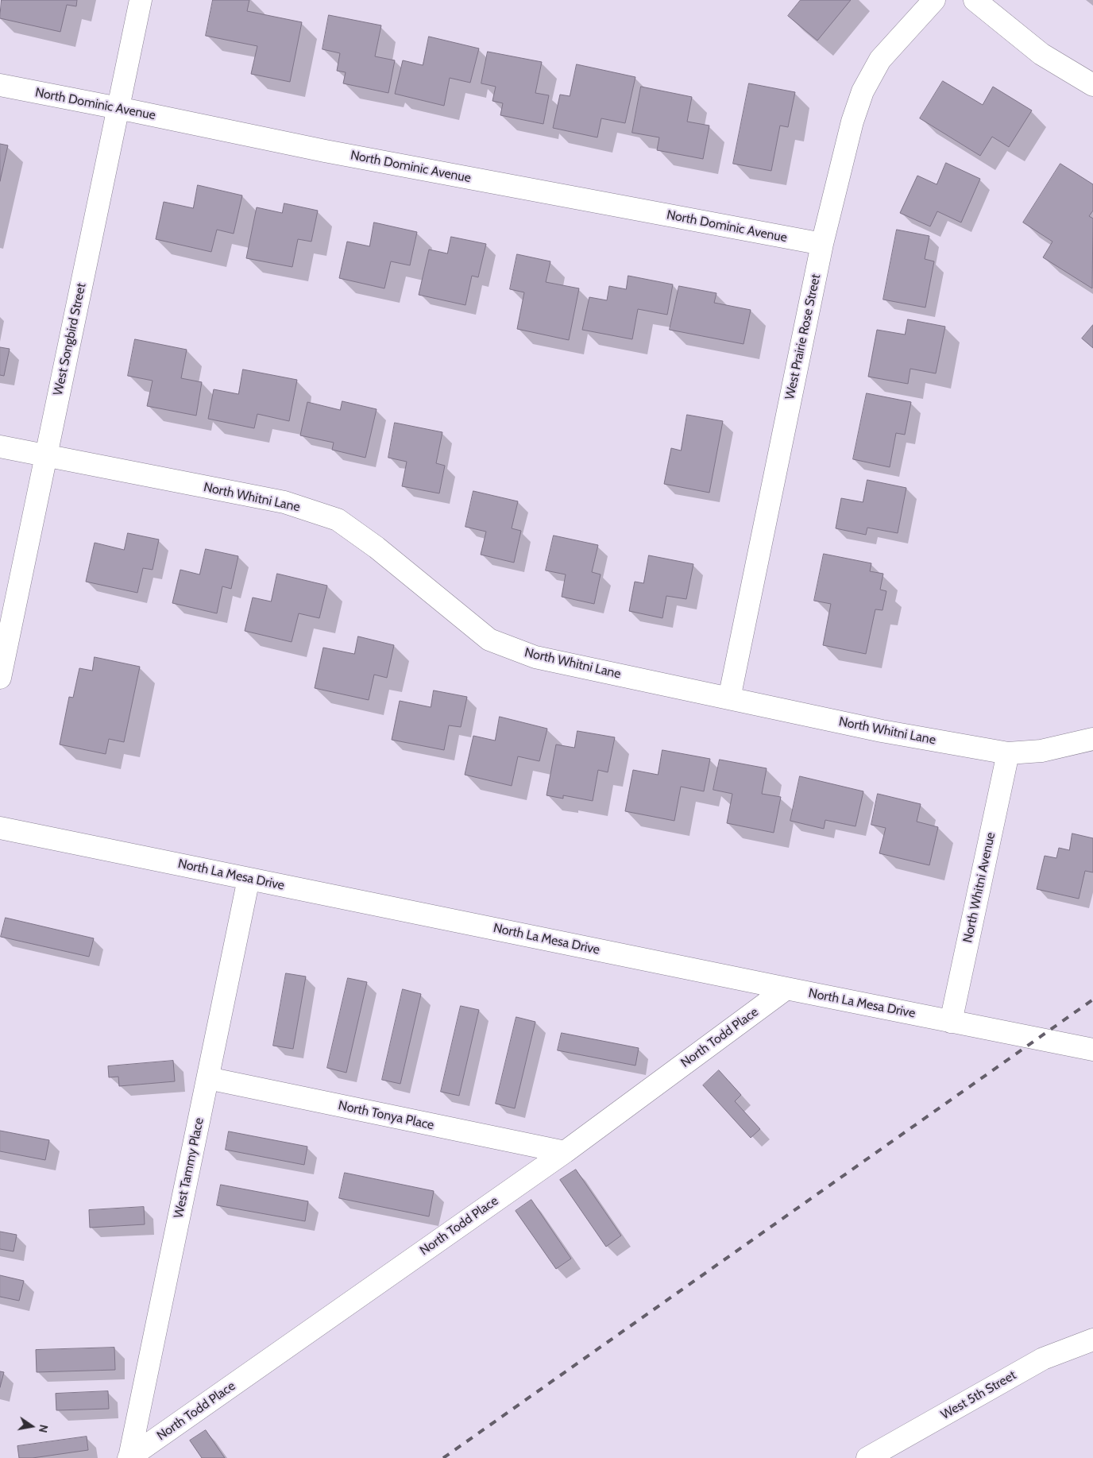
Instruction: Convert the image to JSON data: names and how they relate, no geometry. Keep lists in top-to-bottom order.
{
  "streets": {
    "street": [
      "North Dominic Avenue",
      "West Prairie Rose Street",
      "West Songbird Street",
      "North Whitni Lane",
      "North La Mesa Drive",
      "North Whitni Avenue",
      "North Todd Place",
      "North Tonya Place",
      "West Tammy Place",
      "West 5th Street"
    ]
  },
  "crossings": [
    ["North Dominic Avenue", "West Prairie Rose Street"],
    ["North Dominic Avenue", "West Songbird Street"],
    ["West Prairie Rose Street", "North Whitni Lane"],
    ["West Songbird Street", "North Whitni Lane"],
    ["North Whitni Lane", "North Whitni Avenue"],
    ["North La Mesa Drive", "North Whitni Avenue"],
    ["North La Mesa Drive", "North Todd Place"],
    ["North La Mesa Drive", "West Tammy Place"],
    ["North Todd Place", "North Tonya Place"],
    ["North Todd Place", "West Tammy Place"],
    ["North Tonya Place", "West Tammy Place"]
  ],
  "north": "right"
}
